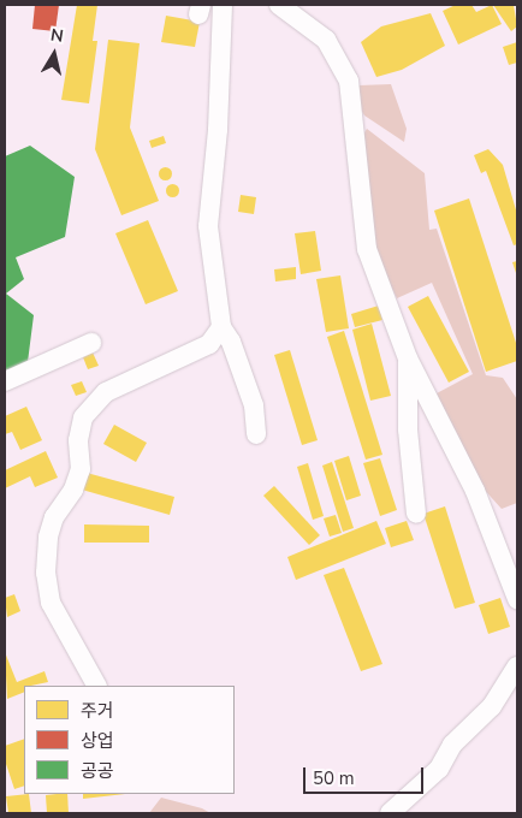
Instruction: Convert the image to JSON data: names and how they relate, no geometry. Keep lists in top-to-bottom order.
{
  "legend": ["주거", "상업", "공공"],
  "scale_bar": "50 m",
  "north": "top"
}
